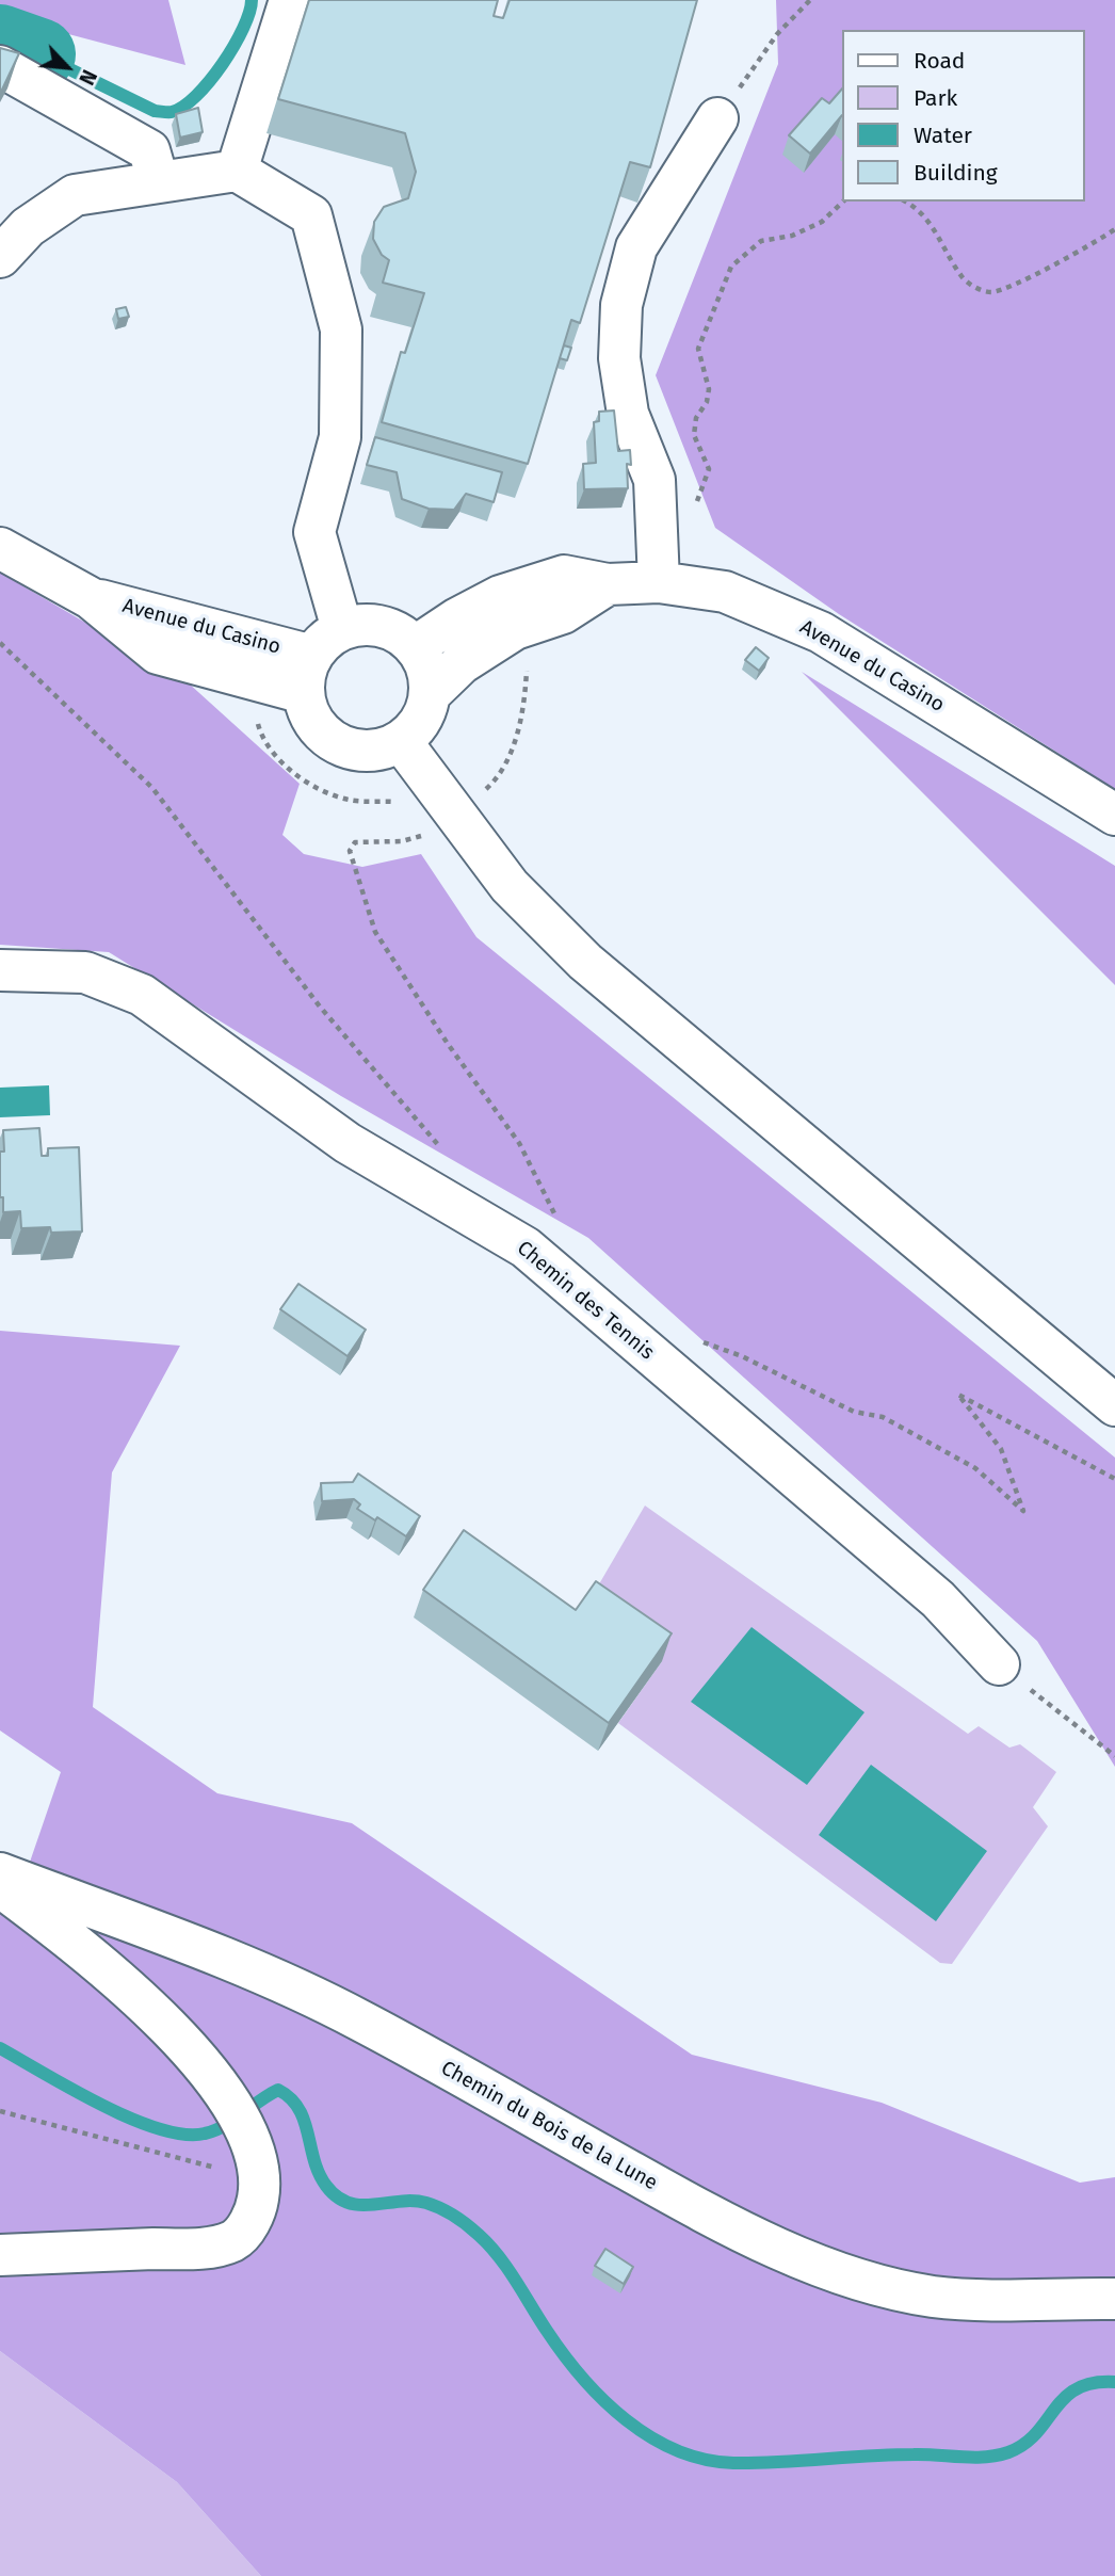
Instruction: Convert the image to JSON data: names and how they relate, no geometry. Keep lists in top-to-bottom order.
{
  "streets": {
    "street": ["Avenue du Casino", "Chemin des Tennis", "Chemin du Bois de la Lune"]
  },
  "legend": [
    "Road",
    "Park",
    "Water",
    "Building"
  ],
  "north": "bottom right"
}
